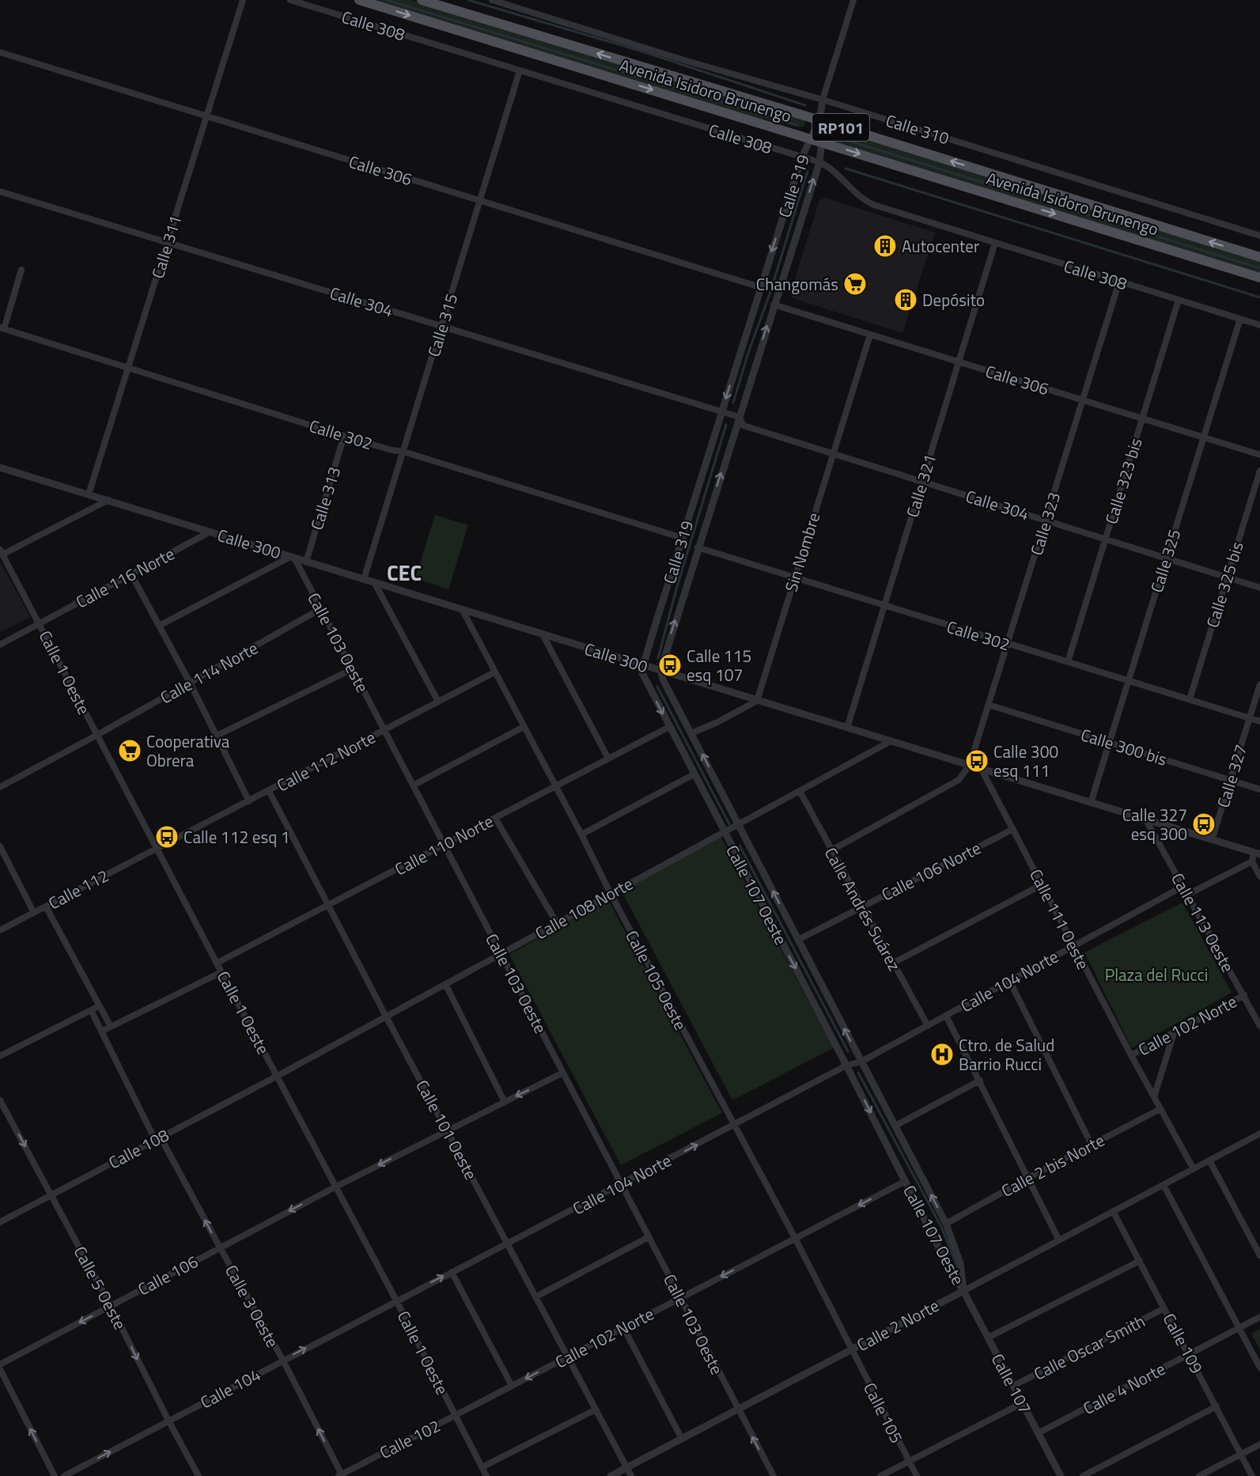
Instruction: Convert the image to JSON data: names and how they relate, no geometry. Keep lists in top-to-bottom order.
{
  "streets": {
    "main road": ["Avenida Isidoro Brunengo", "RP101"],
    "street": [
      "Calle 308",
      "Calle 310",
      "Calle 306",
      "Calle 319",
      "Calle 311",
      "Calle 304",
      "Calle 315",
      "Calle 302",
      "Calle 323 bis",
      "Calle 321",
      "Calle 313",
      "Calle 323",
      "Calle 300",
      "Sin Nombre",
      "Calle 325",
      "Calle 116 Norte",
      "Calle 325 bis",
      "Calle 103 Oeste",
      "Calle 1 Oeste",
      "Calle 114 Norte",
      "Calle 300 bis",
      "Calle 112 Norte",
      "Calle 327",
      "Calle 110 Norte",
      "Calle 106 Norte",
      "Calle 112",
      "Calle 107 Oeste",
      "Calle 108 Norte",
      "Calle Andrés Suárez",
      "Calle 111 Oeste",
      "Calle 113 Oeste",
      "Calle 105 Oeste",
      "Calle 104 Norte",
      "Calle 102 Norte",
      "Calle 101 Oeste",
      "Calle 108",
      "Calle 2 bis Norte",
      "Calle 106",
      "Calle 5 Oeste",
      "Calle 3 Oeste",
      "Calle 2 Norte",
      "Calle 109",
      "Calle Oscar Smith",
      "Calle 107",
      "Calle 104",
      "Calle 4 Norte",
      "Calle 105",
      "Calle 102"
    ]
  },
  "crossings": [
    ["Calle 308", "Calle 319"],
    ["Calle 308", "Calle 315"],
    ["Calle 308", "Calle 323 bis"],
    ["Calle 308", "Calle 321"],
    ["Calle 308", "Calle 323"],
    ["Calle 308", "Calle 325"],
    ["Avenida Isidoro Brunengo", "Calle 319"],
    ["Calle 306", "Calle 319"],
    ["Calle 306", "Calle 311"],
    ["Calle 306", "Calle 315"],
    ["Calle 306", "Calle 323 bis"],
    ["Calle 306", "Calle 321"],
    ["Calle 306", "Calle 323"],
    ["Calle 306", "Sin Nombre"],
    ["Calle 306", "Calle 325"],
    ["Calle 319", "Calle 304"],
    ["Calle 319", "Calle 302"],
    ["Calle 319", "Calle 300"],
    ["Calle 319", "Calle 107 Oeste"],
    ["Calle 311", "Calle 304"],
    ["Calle 311", "Calle 302"],
    ["Calle 311", "Calle 300"],
    ["Calle 304", "Calle 315"],
    ["Calle 304", "Calle 323 bis"],
    ["Calle 304", "Calle 321"],
    ["Calle 304", "Calle 323"],
    ["Calle 304", "Sin Nombre"],
    ["Calle 304", "Calle 325"],
    ["Calle 304", "Calle 325 bis"],
    ["Calle 315", "Calle 302"],
    ["Calle 315", "Calle 300"],
    ["Calle 302", "Calle 323 bis"],
    ["Calle 302", "Calle 321"],
    ["Calle 302", "Calle 313"],
    ["Calle 302", "Calle 323"],
    ["Calle 302", "Sin Nombre"],
    ["Calle 302", "Calle 325"],
    ["Calle 302", "Calle 325 bis"],
    ["Calle 302", "Calle 327"],
    ["Calle 321", "Calle 300"],
    ["Calle 313", "Calle 300"],
    ["Calle 323", "Calle 300"],
    ["Calle 323", "Calle 300 bis"],
    ["Calle 300", "Sin Nombre"],
    ["Calle 300", "Calle 325"],
    ["Calle 300", "Calle 116 Norte"],
    ["Calle 300", "Calle 103 Oeste"],
    ["Calle 300", "Calle 327"],
    ["Calle 300", "Calle 107 Oeste"],
    ["Calle 300", "Calle 108 Norte"],
    ["Calle 300", "Calle 111 Oeste"],
    ["Calle 300", "Calle 113 Oeste"],
    ["Calle 300", "Calle 105 Oeste"],
    ["Calle 325", "Calle 300 bis"],
    ["Calle 116 Norte", "Calle 1 Oeste"],
    ["Calle 103 Oeste", "Calle 114 Norte"],
    ["Calle 103 Oeste", "Calle 112 Norte"],
    ["Calle 103 Oeste", "Calle 110 Norte"],
    ["Calle 103 Oeste", "Calle 108 Norte"],
    ["Calle 103 Oeste", "Calle 104 Norte"],
    ["Calle 103 Oeste", "Calle 102 Norte"],
    ["Calle 103 Oeste", "Calle 2 Norte"],
    ["Calle 1 Oeste", "Calle 114 Norte"],
    ["Calle 1 Oeste", "Calle 112 Norte"],
    ["Calle 1 Oeste", "Calle 110 Norte"],
    ["Calle 1 Oeste", "Calle 112"],
    ["Calle 1 Oeste", "Calle 108 Norte"],
    ["Calle 1 Oeste", "Calle 104 Norte"],
    ["Calle 1 Oeste", "Calle 102 Norte"],
    ["Calle 1 Oeste", "Calle 108"],
    ["Calle 1 Oeste", "Calle 106"],
    ["Calle 1 Oeste", "Calle 104"],
    ["Calle 1 Oeste", "Calle 102"],
    ["Calle 300 bis", "Calle 327"],
    ["Calle 112 Norte", "Calle 112"],
    ["Calle 112 Norte", "Calle 105 Oeste"],
    ["Calle 112 Norte", "Calle 101 Oeste"],
    ["Calle 110 Norte", "Calle 107 Oeste"],
    ["Calle 110 Norte", "Calle 105 Oeste"],
    ["Calle 110 Norte", "Calle 101 Oeste"],
    ["Calle 106 Norte", "Calle 107 Oeste"],
    ["Calle 106 Norte", "Calle Andrés Suárez"],
    ["Calle 106 Norte", "Calle 111 Oeste"],
    ["Calle 107 Oeste", "Calle 108 Norte"],
    ["Calle 107 Oeste", "Calle 104 Norte"],
    ["Calle 107 Oeste", "Calle 102 Norte"],
    ["Calle 107 Oeste", "Calle 2 bis Norte"],
    ["Calle 107 Oeste", "Calle 2 Norte"],
    ["Calle 107 Oeste", "Calle 107"],
    ["Calle 108 Norte", "Calle Andrés Suárez"],
    ["Calle 108 Norte", "Calle 105 Oeste"],
    ["Calle 108 Norte", "Calle 101 Oeste"],
    ["Calle 108 Norte", "Calle 108"],
    ["Calle Andrés Suárez", "Calle 104 Norte"],
    ["Calle 111 Oeste", "Calle 104 Norte"],
    ["Calle 111 Oeste", "Calle 102 Norte"],
    ["Calle 111 Oeste", "Calle 2 bis Norte"],
    ["Calle 111 Oeste", "Calle 2 Norte"],
    ["Calle 113 Oeste", "Calle 104 Norte"],
    ["Calle 113 Oeste", "Calle 102 Norte"],
    ["Calle 105 Oeste", "Calle 104 Norte"],
    ["Calle 105 Oeste", "Calle 102 Norte"],
    ["Calle 105 Oeste", "Calle 2 Norte"],
    ["Calle 105 Oeste", "Calle 105"],
    ["Calle 104 Norte", "Calle 101 Oeste"],
    ["Calle 104 Norte", "Calle 104"],
    ["Calle 102 Norte", "Calle 101 Oeste"],
    ["Calle 102 Norte", "Calle 102"],
    ["Calle 101 Oeste", "Calle 2 Norte"],
    ["Calle 108", "Calle 5 Oeste"],
    ["Calle 108", "Calle 3 Oeste"],
    ["Calle 106", "Calle 5 Oeste"],
    ["Calle 106", "Calle 3 Oeste"],
    ["Calle 5 Oeste", "Calle 104"],
    ["Calle 3 Oeste", "Calle 104"],
    ["Calle 3 Oeste", "Calle 102"],
    ["Calle 2 Norte", "Calle 109"],
    ["Calle 2 Norte", "Calle 107"],
    ["Calle 2 Norte", "Calle 105"],
    ["Calle 109", "Calle Oscar Smith"],
    ["Calle 109", "Calle 4 Norte"],
    ["Calle Oscar Smith", "Calle 107"],
    ["Calle 107", "Calle 4 Norte"]
  ],
  "one_way": [
    "Calle 102 Norte",
    "Calle 106",
    "Calle 5 Oeste",
    "Calle 3 Oeste",
    "Calle 104"
  ],
  "districts": ["CEC"],
  "parks": ["Plaza del Rucci"],
  "places": {
    "building": ["Autocenter", "Depósito"],
    "supermarket": ["Changomás", "Cooperativa Obrera"],
    "bus stop": [
      "Calle 115 esq 107",
      "Calle 300 esq 111",
      "Calle 327 esq 300",
      "Calle 112 esq 1"
    ],
    "hospital": ["Ctro. de Salud Barrio Rucci"]
  }
}
